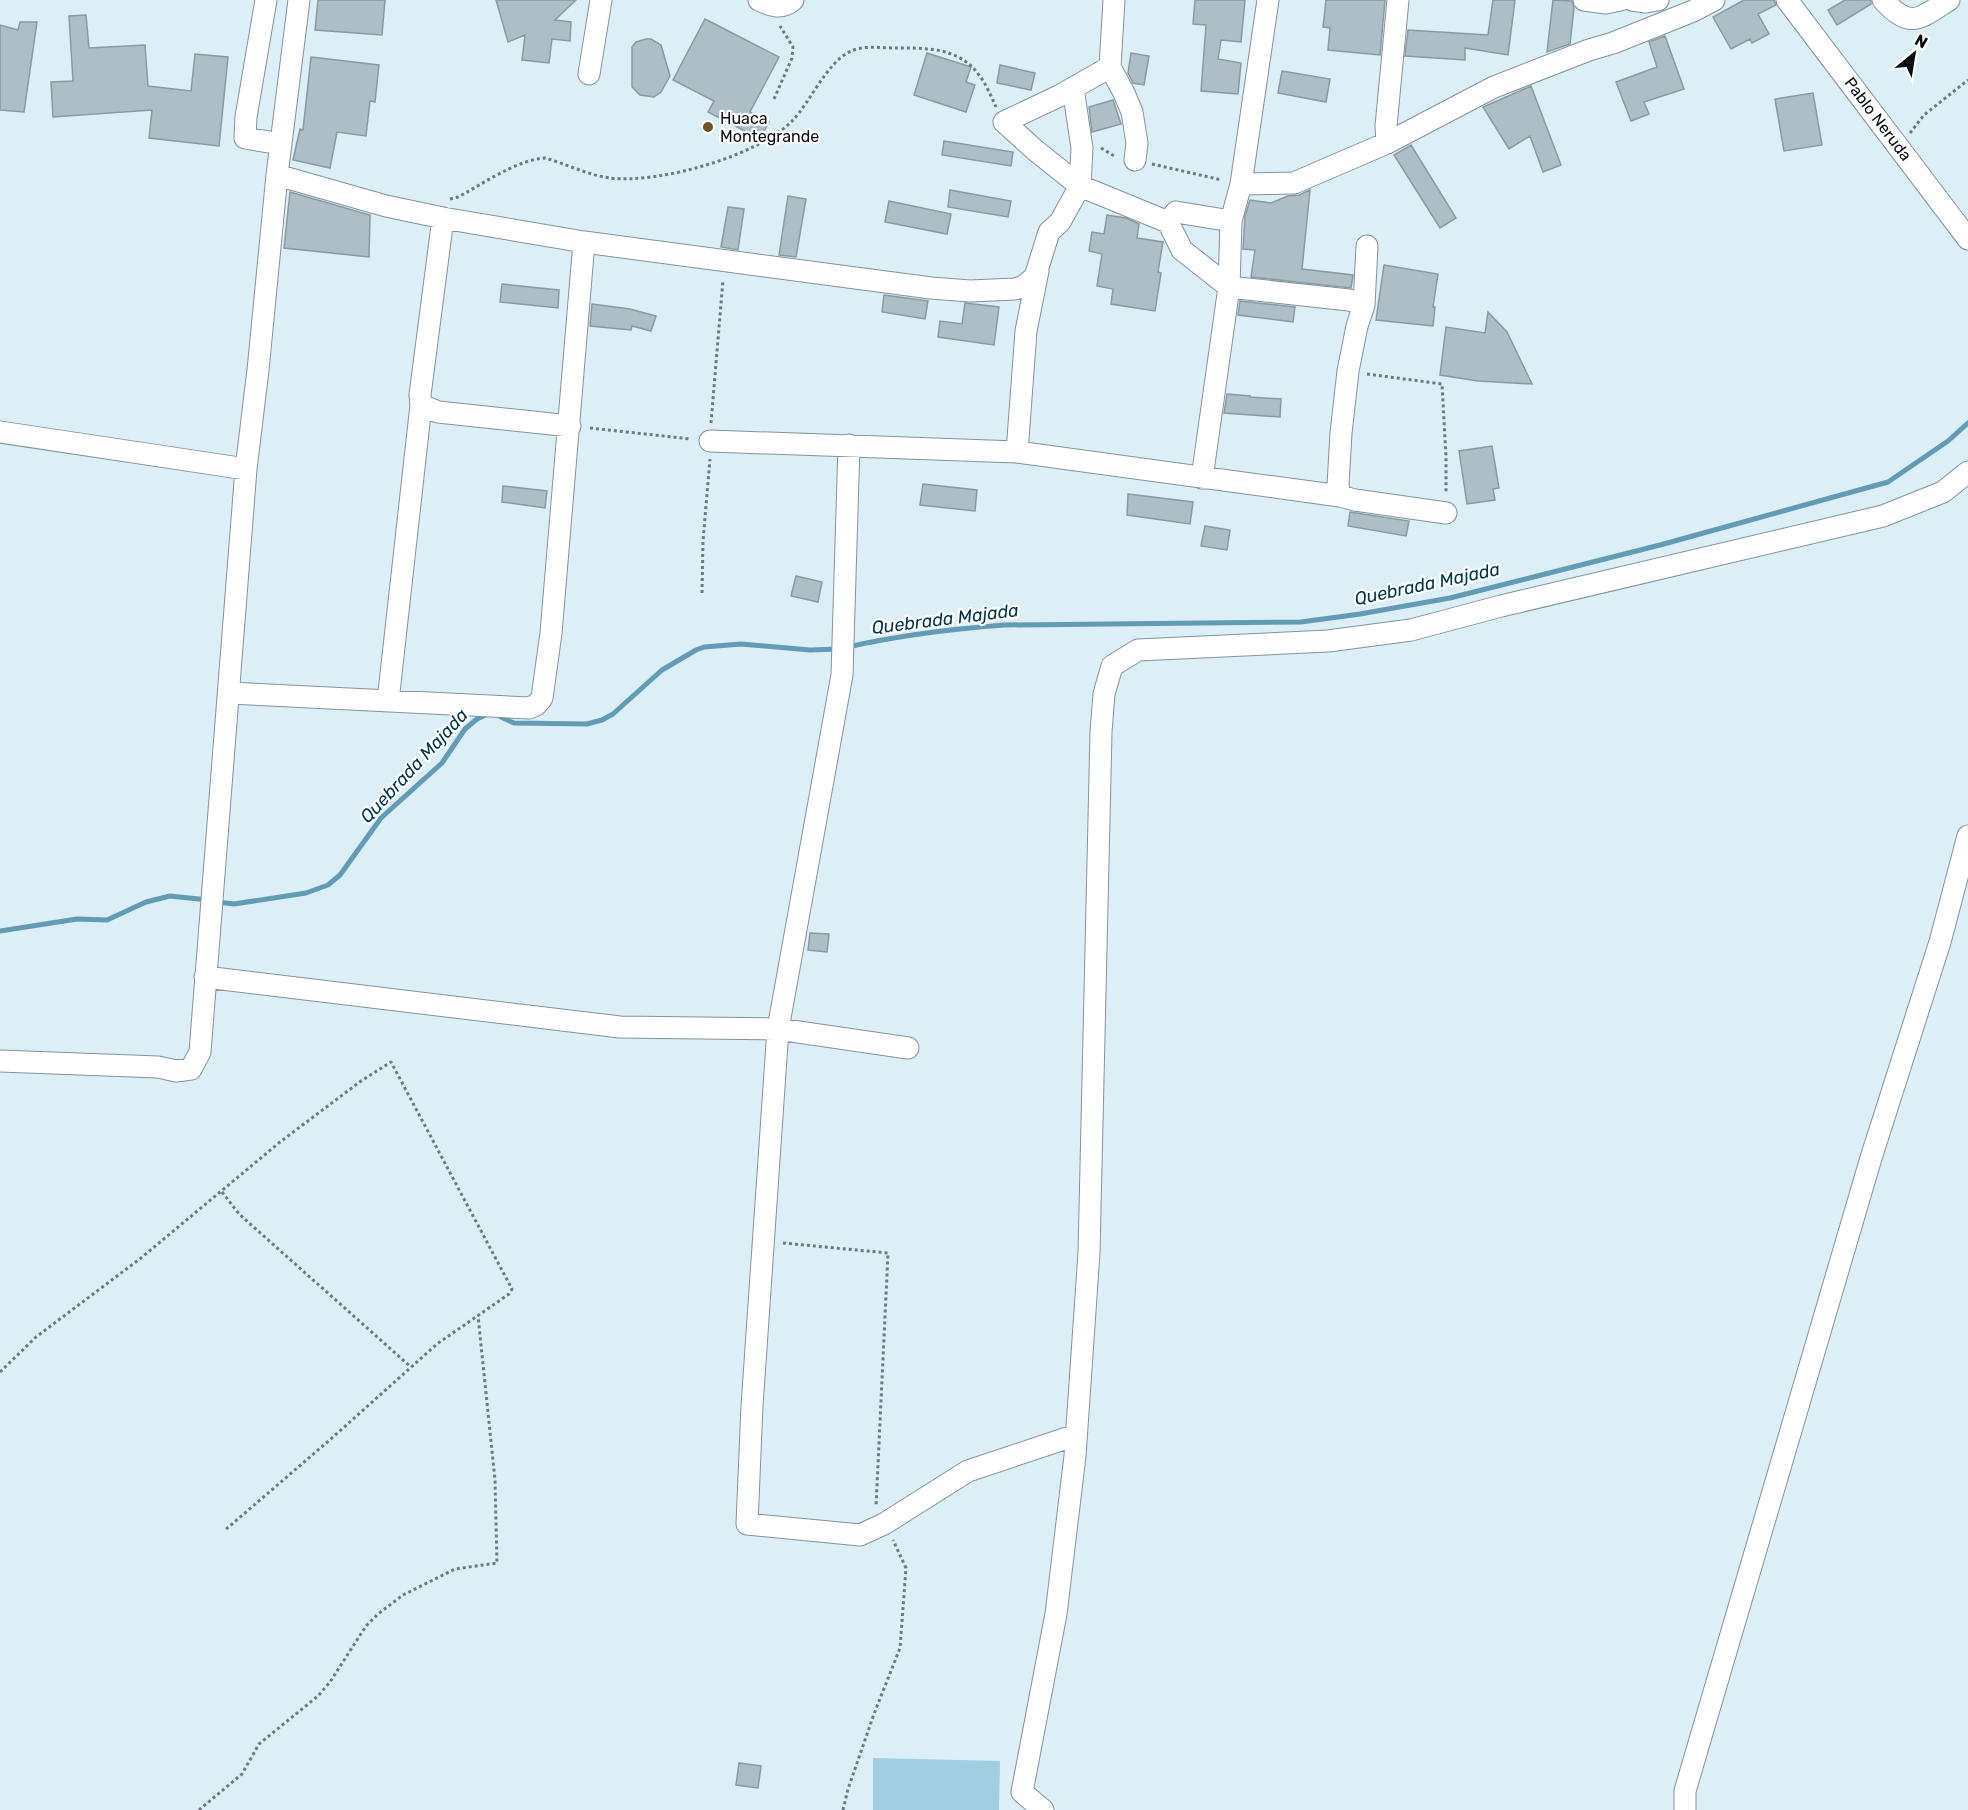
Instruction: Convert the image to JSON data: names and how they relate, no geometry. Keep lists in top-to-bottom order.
{
  "streets": {
    "street": ["Pablo Neruda"]
  },
  "water": ["Quebrada Majada"],
  "places": ["Huaca Montegrande"],
  "north": "top right"
}
